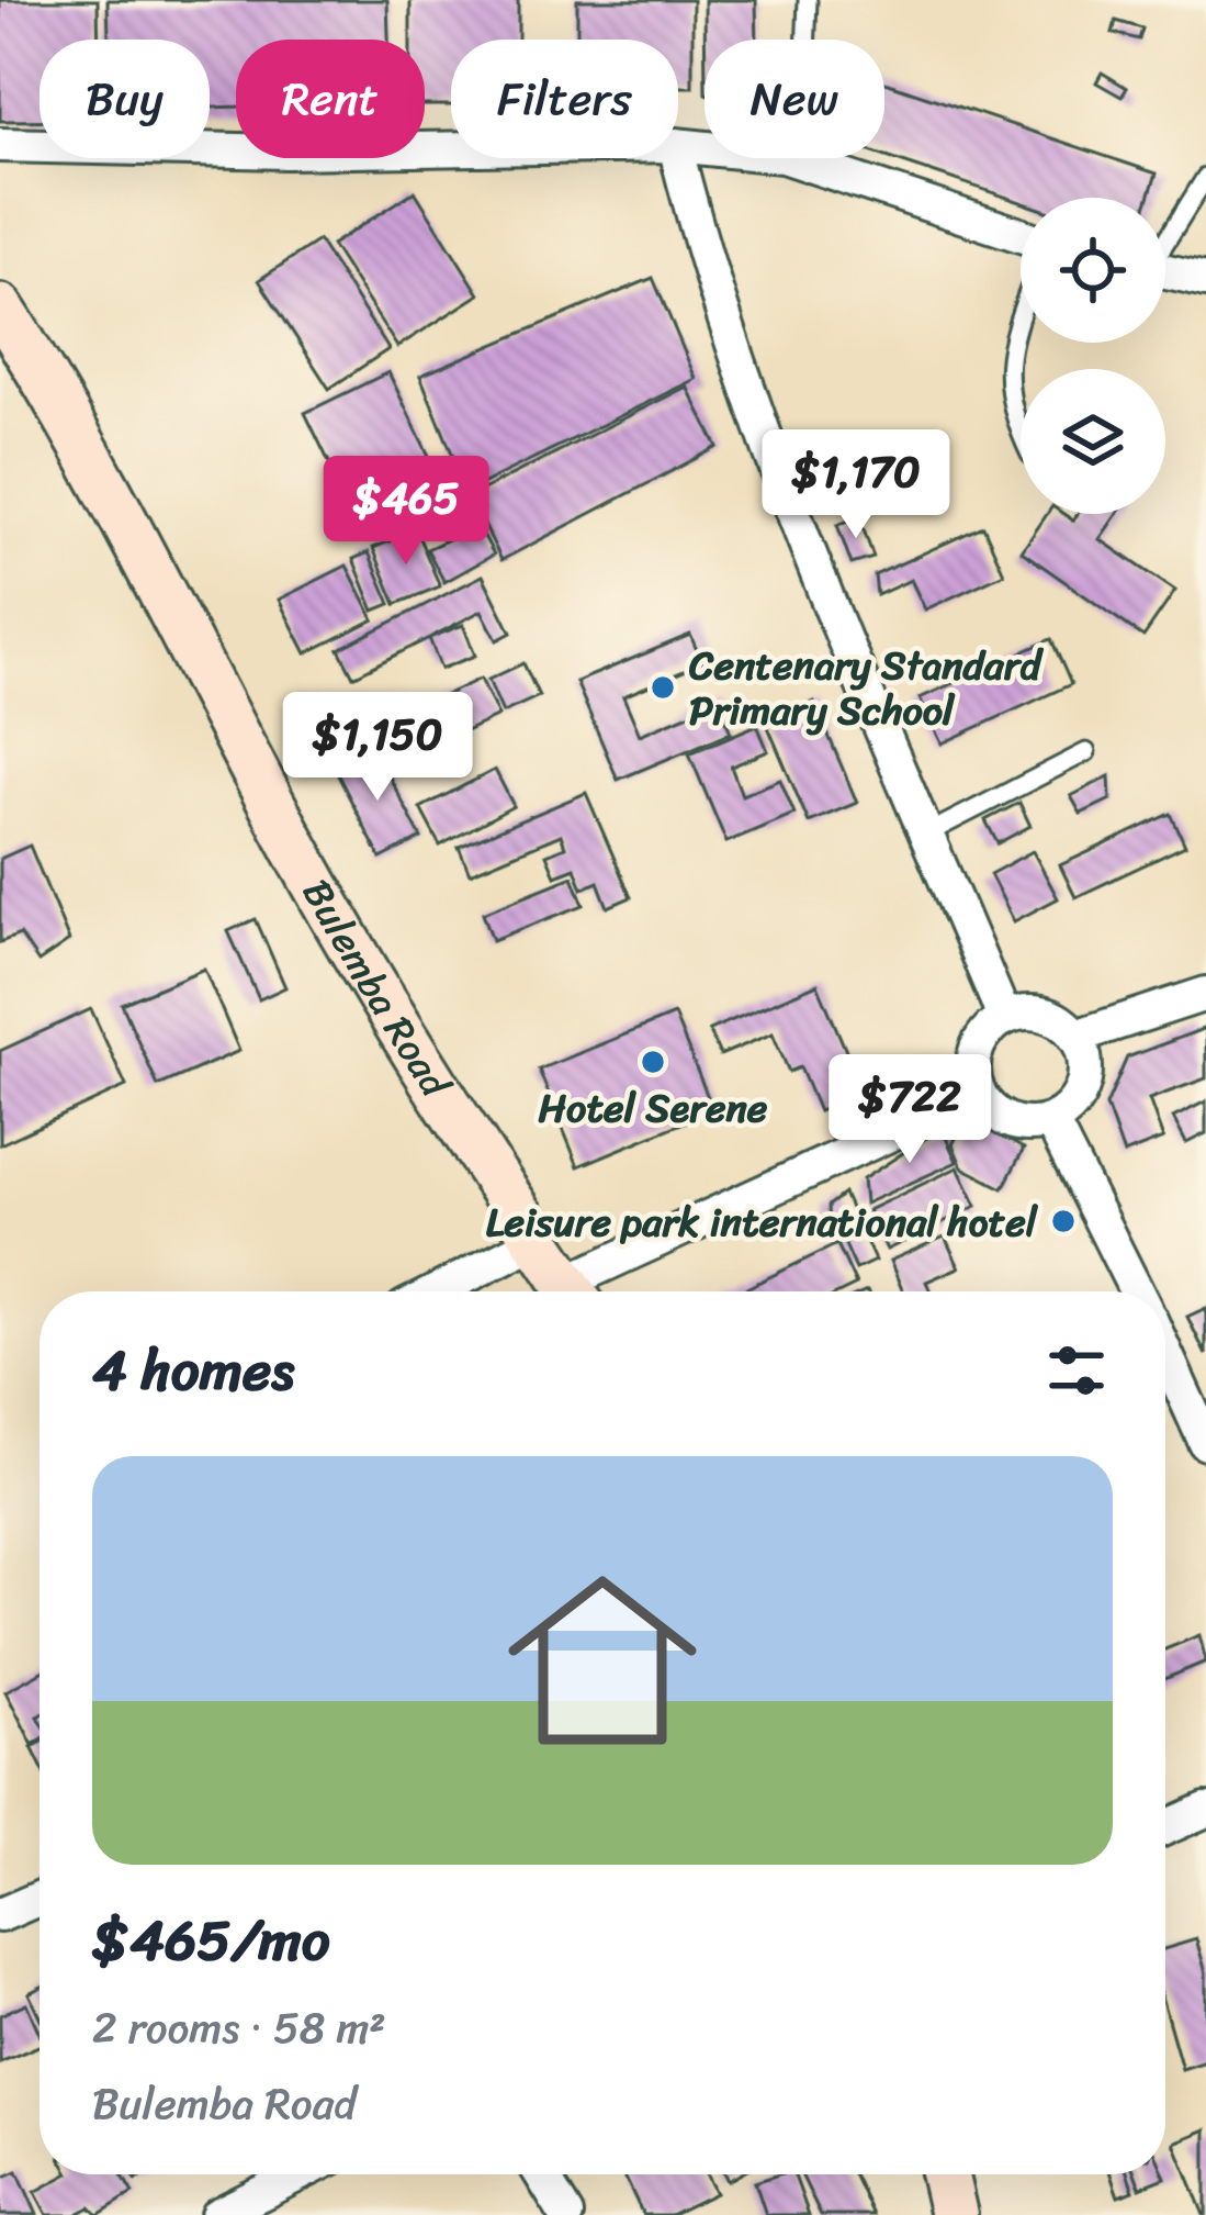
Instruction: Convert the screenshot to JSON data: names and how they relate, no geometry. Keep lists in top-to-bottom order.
{
  "streets": {
    "main road": ["Bulemba Road"]
  },
  "places": ["Centenary Standard Primary School", "Hotel Serene", "Leisure park international hotel"],
  "page": {
    "chip": [
      "Buy",
      "Rent",
      "Filters",
      "New"
    ],
    "price": [
      "$1,170",
      "$465",
      "$1,150",
      "$722"
    ],
    "heading": "4 homes",
    "list": [
      {
        "name": "$465/mo",
        "note": "2 rooms · 58 m² · Bulemba Road"
      }
    ]
  }
}
